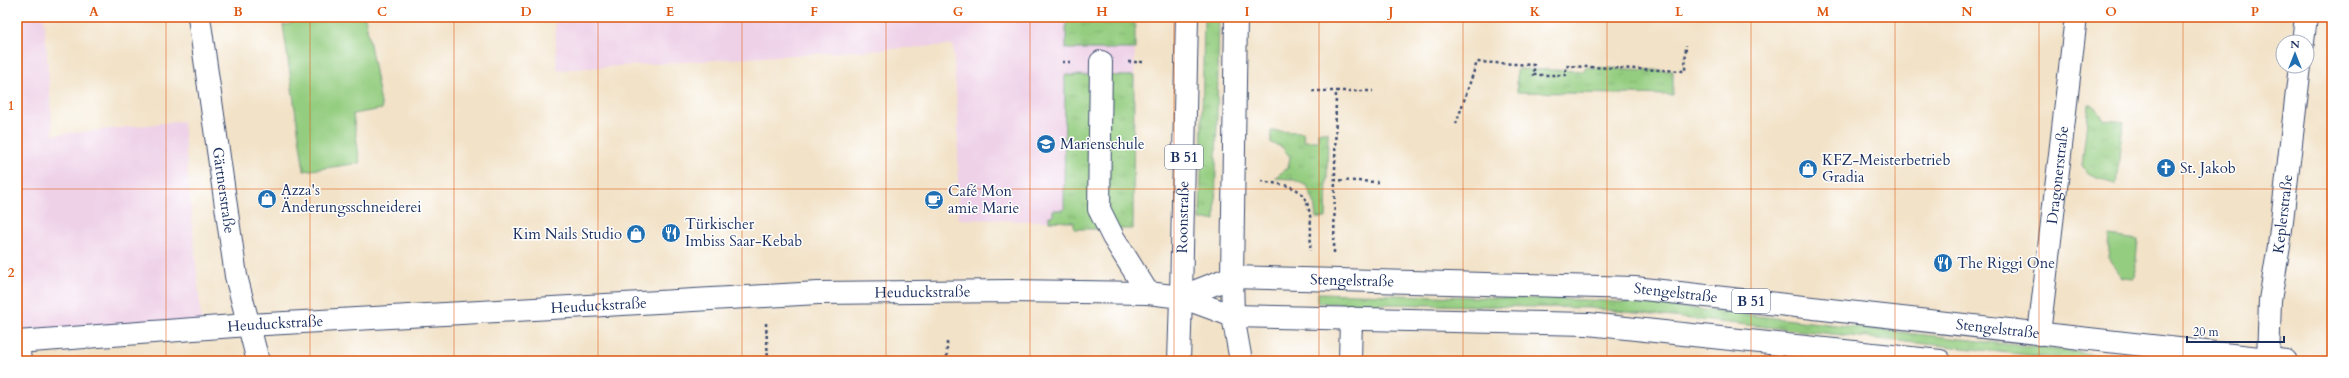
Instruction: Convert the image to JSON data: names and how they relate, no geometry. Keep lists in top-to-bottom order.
{
  "streets": {
    "main road": [
      "B 51",
      "Dragonerstraße",
      "Gärtnerstraße",
      "Keplerstraße",
      "Roonstraße",
      "Stengelstraße",
      "Heuduckstraße"
    ]
  },
  "crossings": [
    ["Dragonerstraße", "Stengelstraße"],
    ["Gärtnerstraße", "Heuduckstraße"],
    ["Keplerstraße", "Stengelstraße"],
    ["Roonstraße", "Stengelstraße"],
    ["Roonstraße", "Heuduckstraße"],
    ["Stengelstraße", "Heuduckstraße"]
  ],
  "places": {
    "school or university": ["Marienschule"],
    "church": ["St. Jakob"],
    "shop": ["KFZ-Meisterbetrieb Gradia", "Azza's Änderungsschneiderei", "Kim Nails Studio"],
    "cafe": ["Café Mon amie Marie"],
    "restaurant": ["Türkischer Imbiss Saar-Kebab", "The Riggi One"]
  },
  "scale_bar": "20 m",
  "north": "top",
  "grid": {
    "columns": [
      "A",
      "B",
      "C",
      "D",
      "E",
      "F",
      "G",
      "H",
      "I",
      "J",
      "K",
      "L",
      "M",
      "N",
      "O",
      "P"
    ],
    "rows": ["1", "2"]
  }
}
